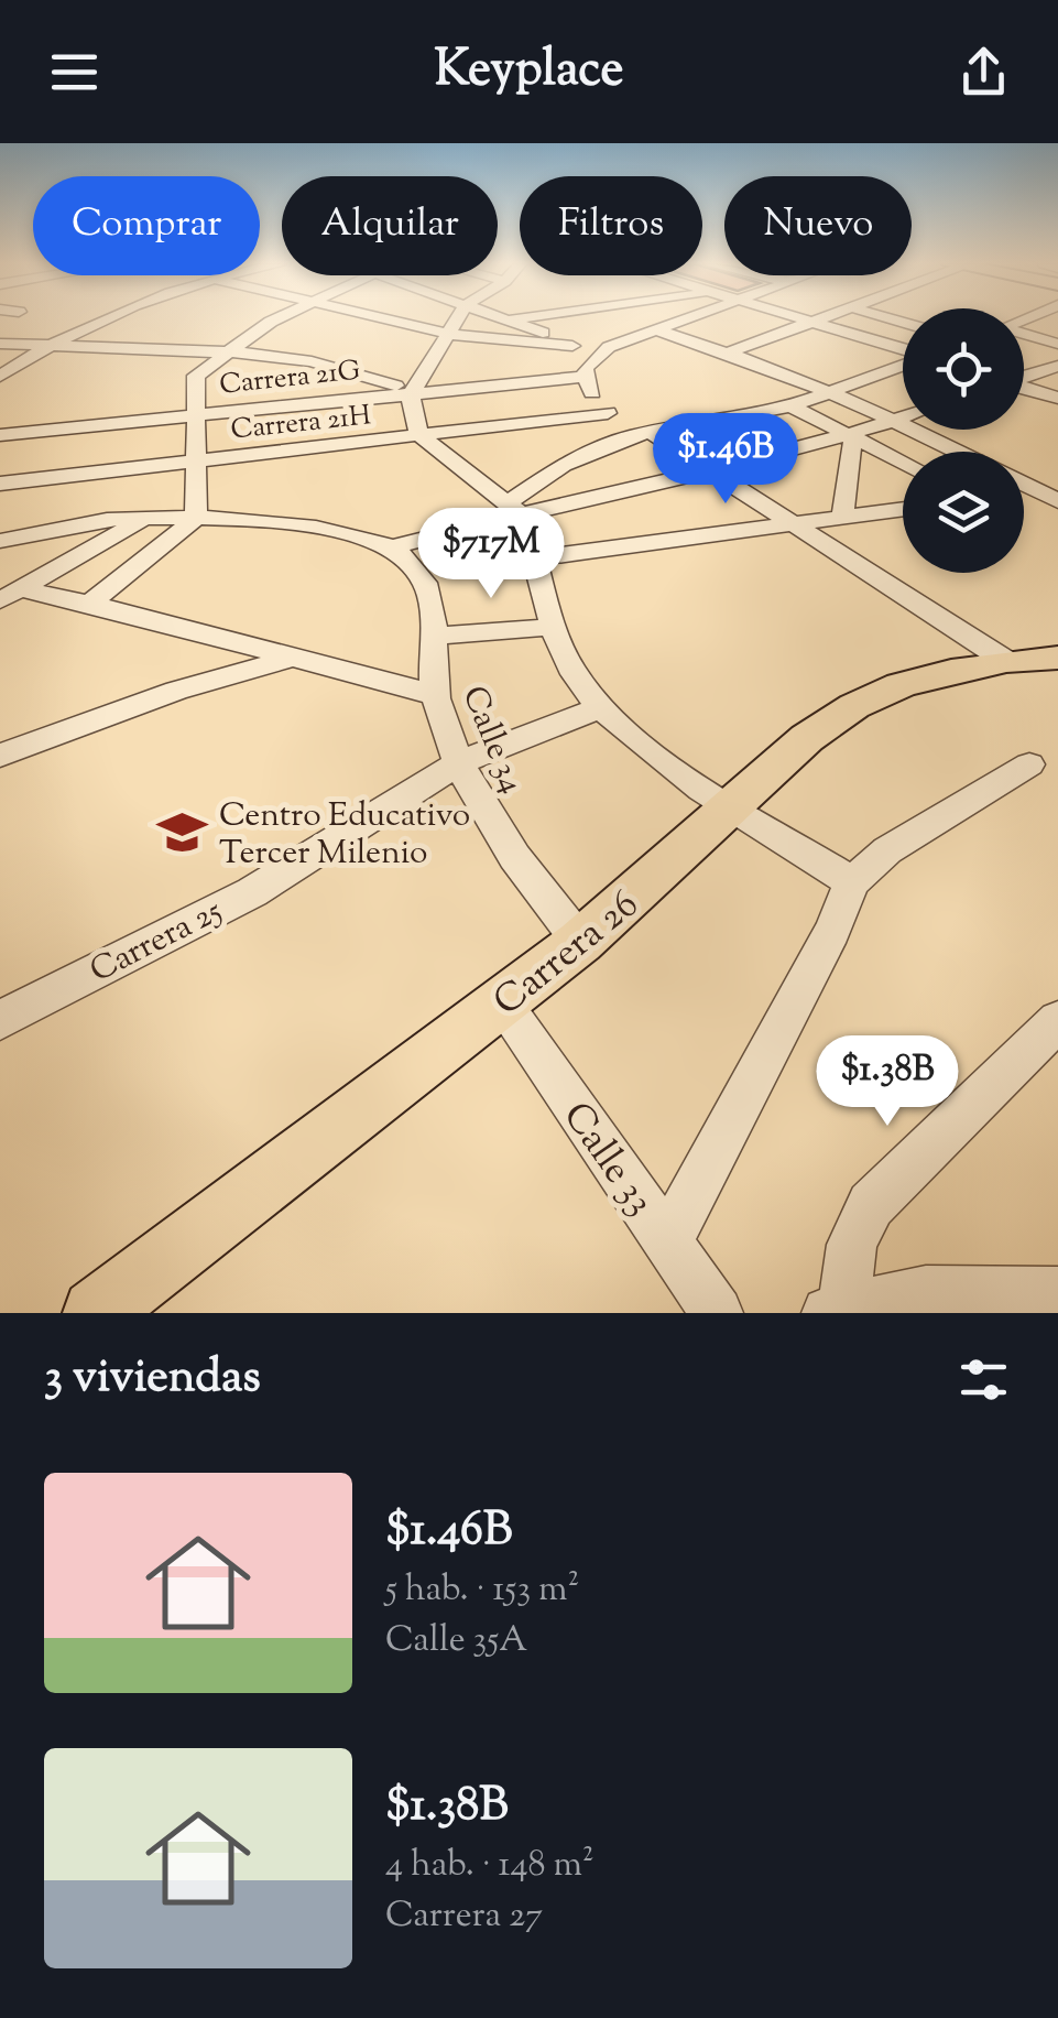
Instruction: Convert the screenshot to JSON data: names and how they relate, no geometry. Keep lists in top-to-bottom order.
{
  "streets": {
    "main road": ["Carrera 26"],
    "street": [
      "Carrera 21G",
      "Carrera 21H",
      "Calle 34",
      "Carrera 25",
      "Calle 33"
    ]
  },
  "crossings": [
    ["Calle 34", "Carrera 25"],
    ["Calle 34", "Carrera 26"],
    ["Carrera 26", "Calle 33"]
  ],
  "places": {
    "school or university": ["Centro Educativo Tercer Milenio"]
  },
  "page": {
    "header": "Keyplace",
    "chip": [
      "Comprar",
      "Alquilar",
      "Filtros",
      "Nuevo"
    ],
    "price": ["$1.46B", "$717M", "$1.38B"],
    "heading": "3 viviendas",
    "list": [
      {
        "name": "$1.46B",
        "note": "5 hab. · 153 m² · Calle 35A"
      },
      {
        "name": "$1.38B",
        "note": "4 hab. · 148 m² · Carrera 27"
      }
    ]
  }
}
